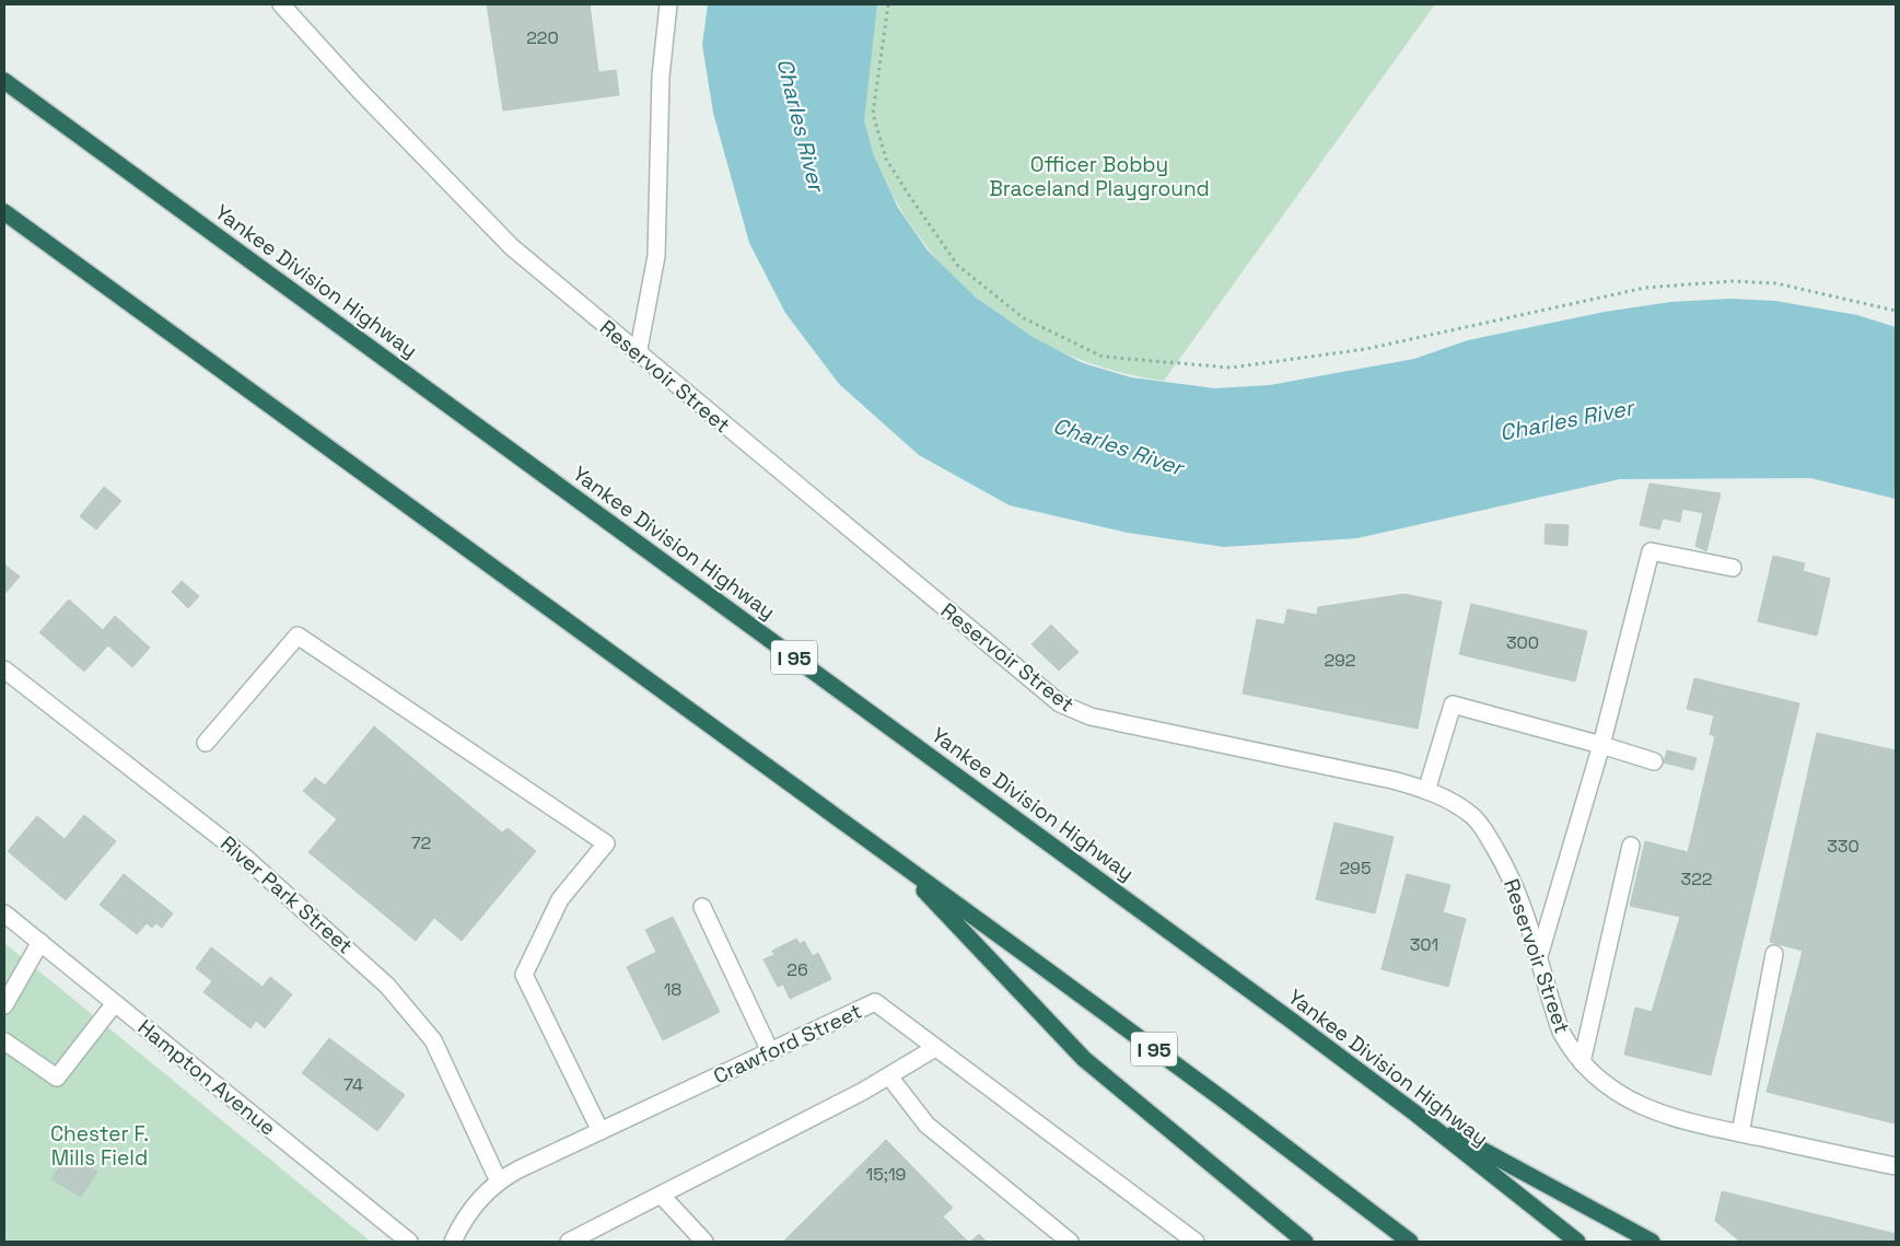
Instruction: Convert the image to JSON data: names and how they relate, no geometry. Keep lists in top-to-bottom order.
{
  "streets": {
    "highway": ["Yankee Division Highway", "I 95"],
    "street": [
      "Reservoir Street",
      "River Park Street",
      "Crawford Street",
      "Hampton Avenue"
    ]
  },
  "crossings": [
    ["River Park Street", "Crawford Street"]
  ],
  "water": ["Charles River"],
  "parks": ["Officer Bobby Braceland Playground", "Chester F. Mills Field"],
  "house_numbers": [
    "220",
    "300",
    "292",
    "72",
    "330",
    "295",
    "322",
    "301",
    "26",
    "18",
    "74",
    "15;19"
  ]
}
